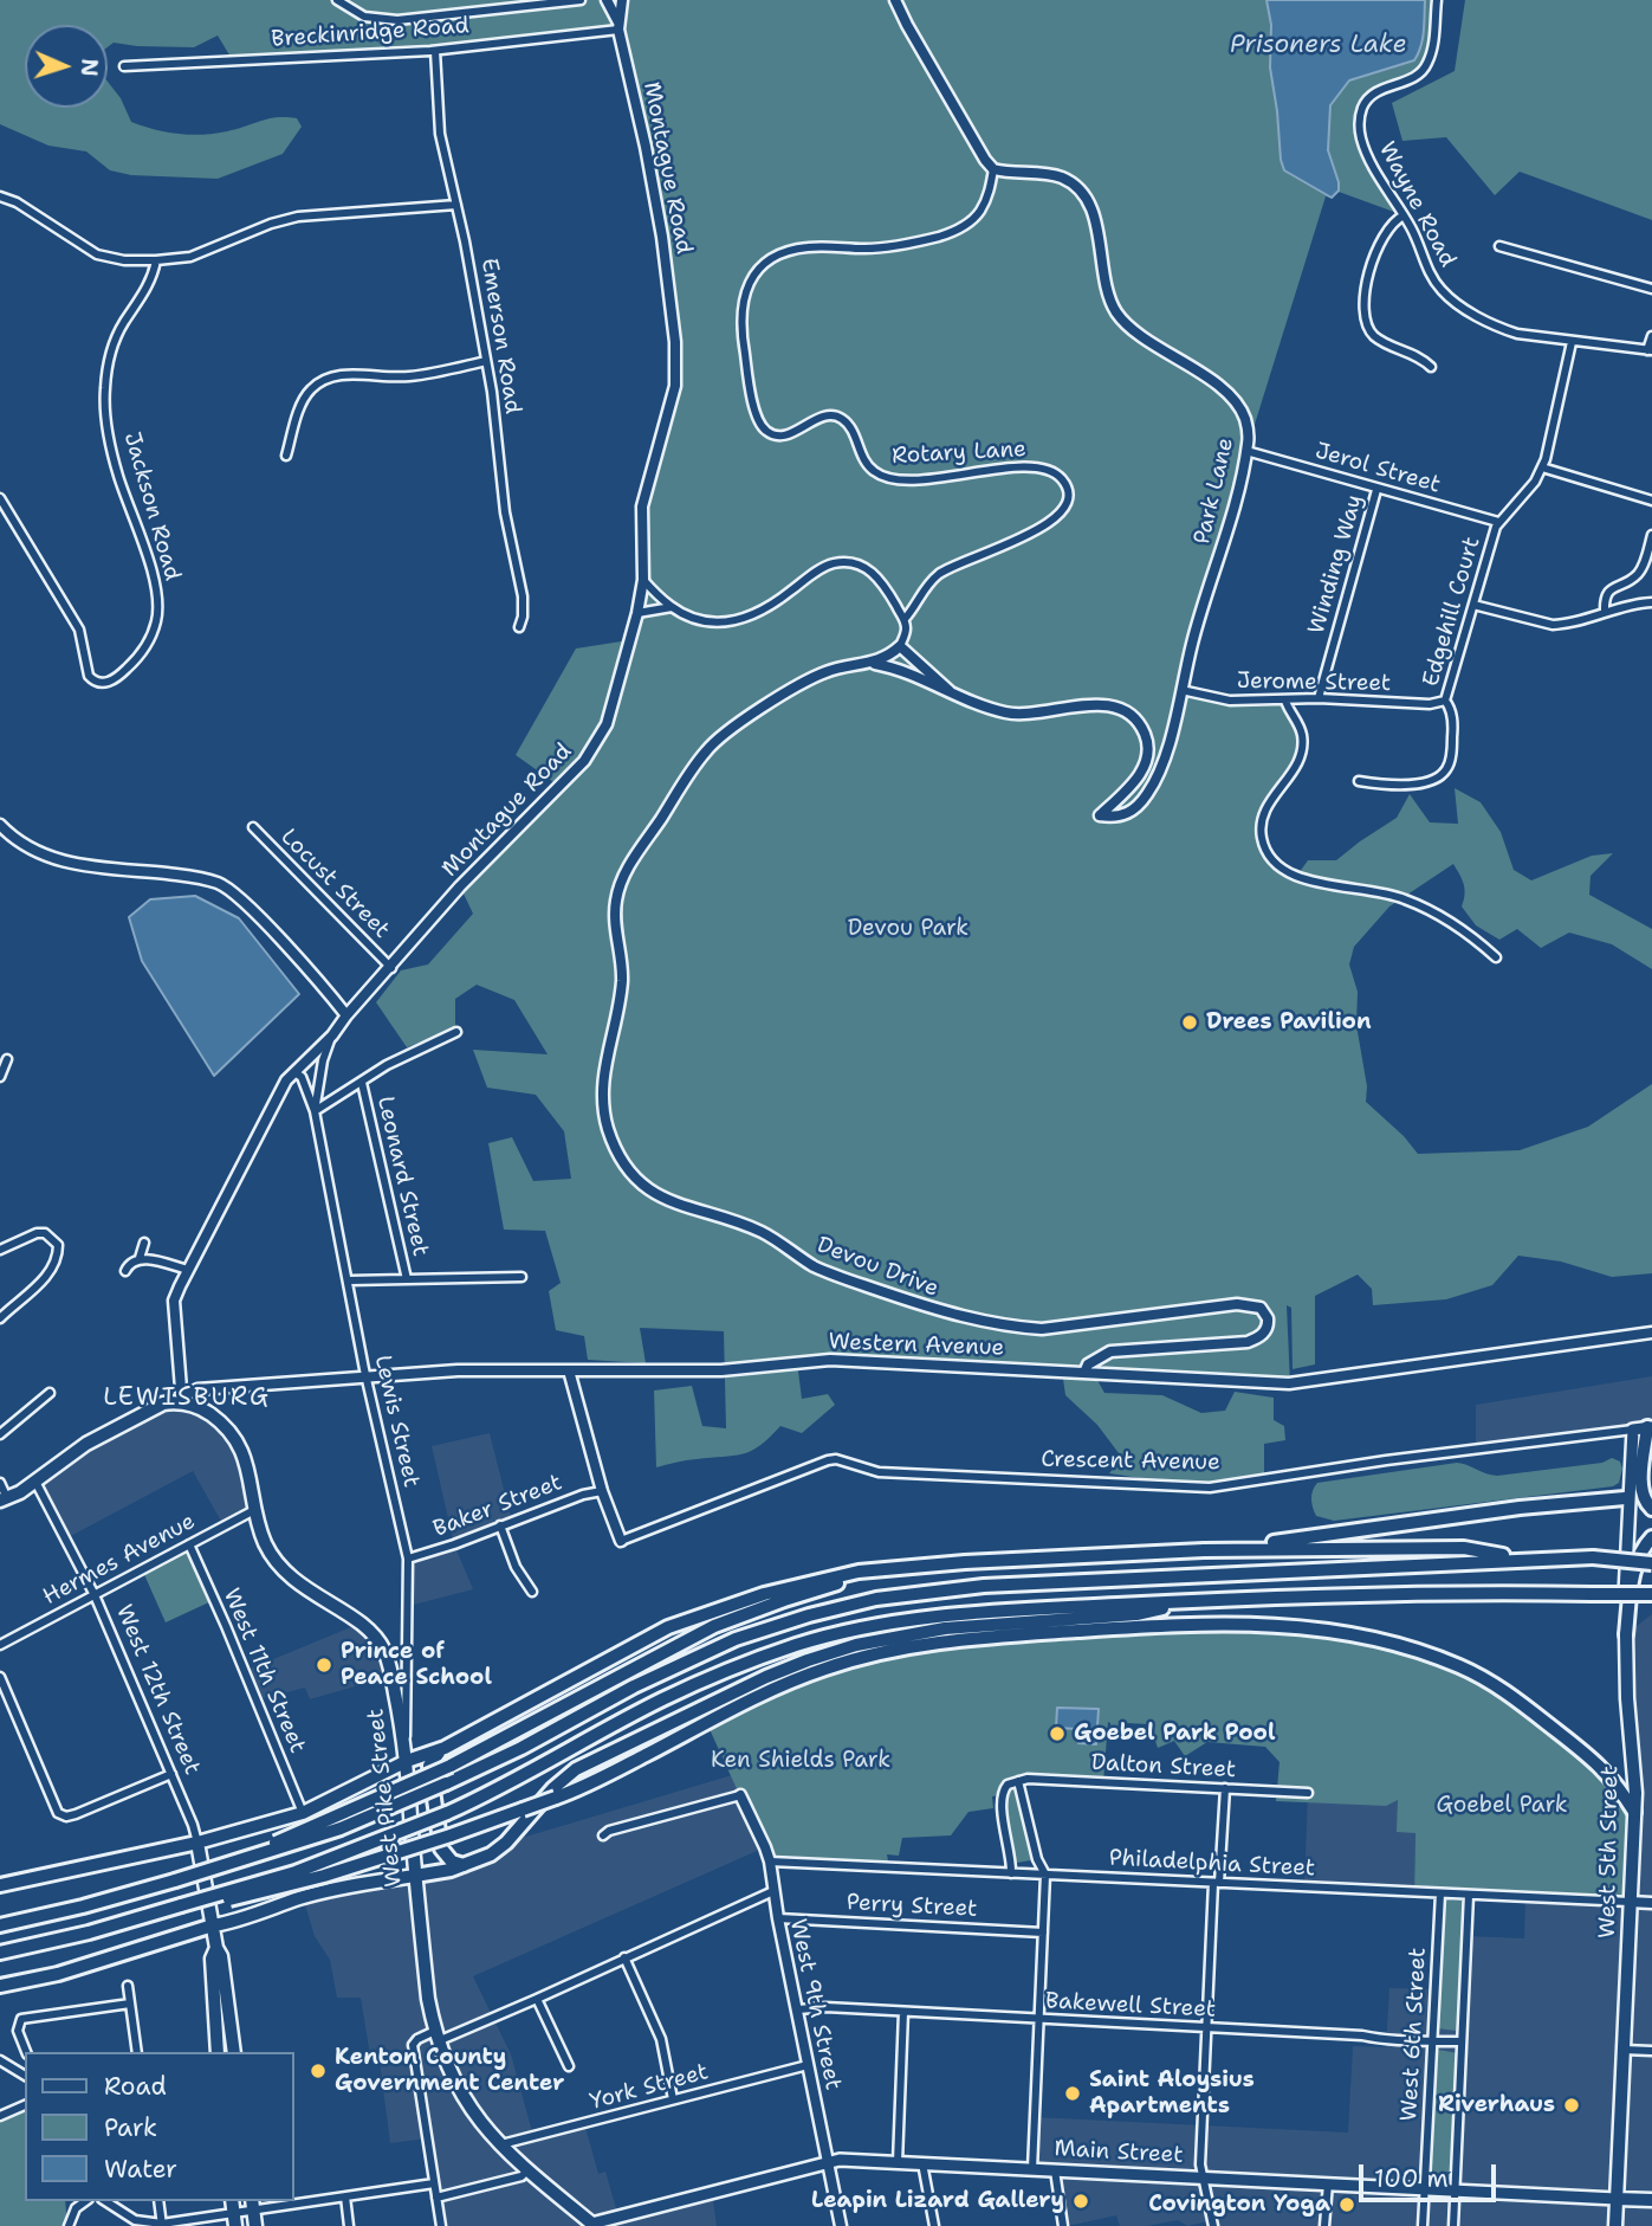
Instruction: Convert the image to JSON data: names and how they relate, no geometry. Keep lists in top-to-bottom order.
{
  "streets": {
    "main road": [
      "Crescent Avenue",
      "West 12th Street",
      "West Pike Street",
      "West 5th Street",
      "Main Street"
    ],
    "street": [
      "Breckinridge Road",
      "Montague Road",
      "Wayne Road",
      "Emerson Road",
      "Rotary Lane",
      "Jerol Street",
      "Park Lane",
      "Jackson Road",
      "Winding Way",
      "Edgehill Court",
      "Jerome Street",
      "Locust Street",
      "Leonard Street",
      "Devou Drive",
      "Western Avenue",
      "Lewis Street",
      "Baker Street",
      "Hermes Avenue",
      "West 11th Street",
      "Dalton Street",
      "Philadelphia Street",
      "Perry Street",
      "West 9th Street",
      "Bakewell Street",
      "West 6th Street",
      "York Street"
    ]
  },
  "crossings": [
    ["Breckinridge Road", "Montague Road"],
    ["Breckinridge Road", "Emerson Road"],
    ["Montague Road", "Locust Street"],
    ["Montague Road", "Western Avenue"],
    ["Montague Road", "Lewis Street"],
    ["Montague Road", "West Pike Street"],
    ["Wayne Road", "Edgehill Court"],
    ["Rotary Lane", "Park Lane"],
    ["Jerol Street", "Park Lane"],
    ["Jerol Street", "Winding Way"],
    ["Jerol Street", "Edgehill Court"],
    ["Park Lane", "Jerome Street"],
    ["Park Lane", "Devou Drive"],
    ["Winding Way", "Jerome Street"],
    ["Edgehill Court", "Jerome Street"],
    ["Devou Drive", "Western Avenue"],
    ["Western Avenue", "Lewis Street"],
    ["Western Avenue", "West Pike Street"],
    ["Lewis Street", "Baker Street"],
    ["Lewis Street", "West Pike Street"],
    ["Crescent Avenue", "West 5th Street"],
    ["Hermes Avenue", "West 11th Street"],
    ["Hermes Avenue", "West 12th Street"],
    ["Hermes Avenue", "West Pike Street"],
    ["West Pike Street", "York Street"],
    ["West Pike Street", "Main Street"],
    ["West 5th Street", "Philadelphia Street"],
    ["West 5th Street", "Main Street"],
    ["Philadelphia Street", "West 9th Street"],
    ["Philadelphia Street", "West 6th Street"],
    ["Perry Street", "West 9th Street"],
    ["West 9th Street", "Bakewell Street"],
    ["West 9th Street", "York Street"],
    ["West 9th Street", "Main Street"],
    ["Bakewell Street", "West 6th Street"],
    ["West 6th Street", "Main Street"]
  ],
  "districts": ["LEWISBURG"],
  "water": ["Prisoners Lake"],
  "parks": ["Devou Park", "Ken Shields Park", "Goebel Park"],
  "places": [
    "Drees Pavilion",
    "Prince of Peace School",
    "Goebel Park Pool",
    "Kenton County Government Center",
    "Saint Aloysius Apartments",
    "Riverhaus",
    "Leapin Lizard Gallery",
    "Covington Yoga"
  ],
  "legend": ["Road", "Park", "Water"],
  "scale_bar": "100 m",
  "north": "right"
}
